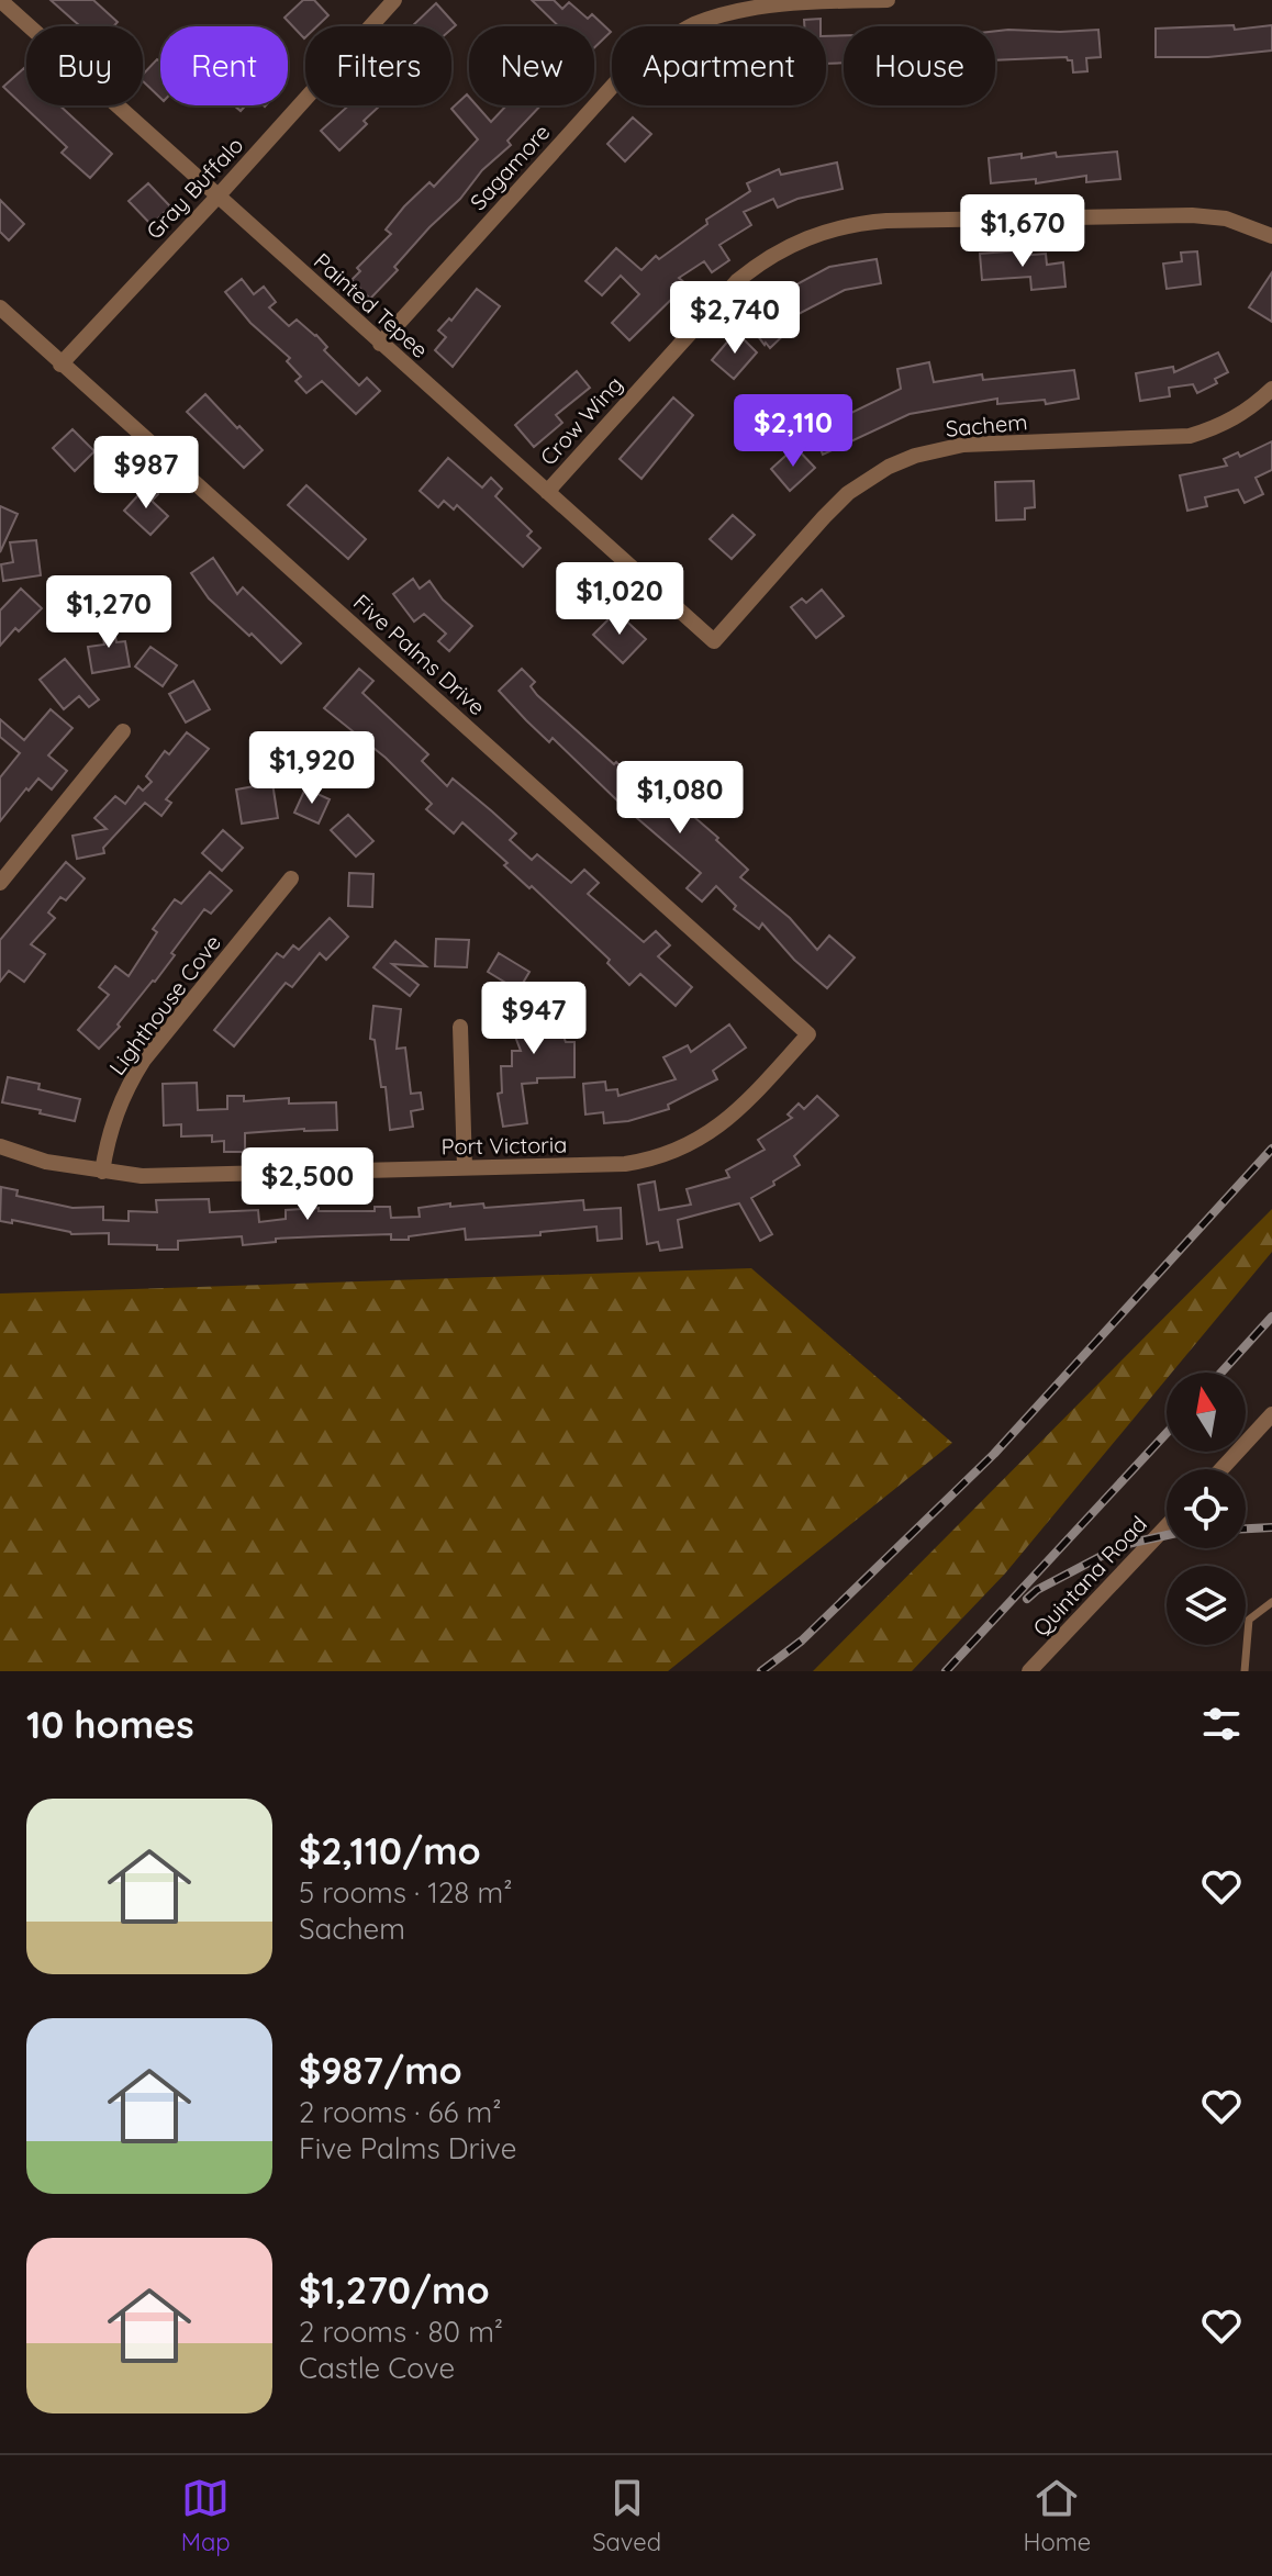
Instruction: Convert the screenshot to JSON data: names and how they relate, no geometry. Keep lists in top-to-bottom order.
{
  "streets": {
    "street": [
      "Sagamore",
      "Gray Buffalo",
      "Painted Tepee",
      "Crow Wing",
      "Sachem",
      "Five Palms Drive",
      "Lighthouse Cove",
      "Port Victoria",
      "Quintana Road"
    ]
  },
  "crossings": [
    ["Sagamore", "Painted Tepee"],
    ["Gray Buffalo", "Painted Tepee"],
    ["Gray Buffalo", "Five Palms Drive"],
    ["Painted Tepee", "Crow Wing"],
    ["Painted Tepee", "Sachem"],
    ["Five Palms Drive", "Port Victoria"],
    ["Lighthouse Cove", "Port Victoria"]
  ],
  "north": "top",
  "page": {
    "chip": [
      "Buy",
      "Rent",
      "Filters",
      "New",
      "Apartment",
      "House"
    ],
    "price": [
      "$1,670",
      "$2,740",
      "$2,110",
      "$987",
      "$1,020",
      "$1,270",
      "$1,920",
      "$1,080",
      "$947",
      "$2,500"
    ],
    "heading": "10 homes",
    "list": [
      {
        "name": "$2,110/mo",
        "note": "5 rooms · 128 m² · Sachem"
      },
      {
        "name": "$987/mo",
        "note": "2 rooms · 66 m² · Five Palms Drive"
      },
      {
        "name": "$1,270/mo",
        "note": "2 rooms · 80 m² · Castle Cove"
      }
    ],
    "tabs": ["Map", "Saved", "Home"]
  }
}
